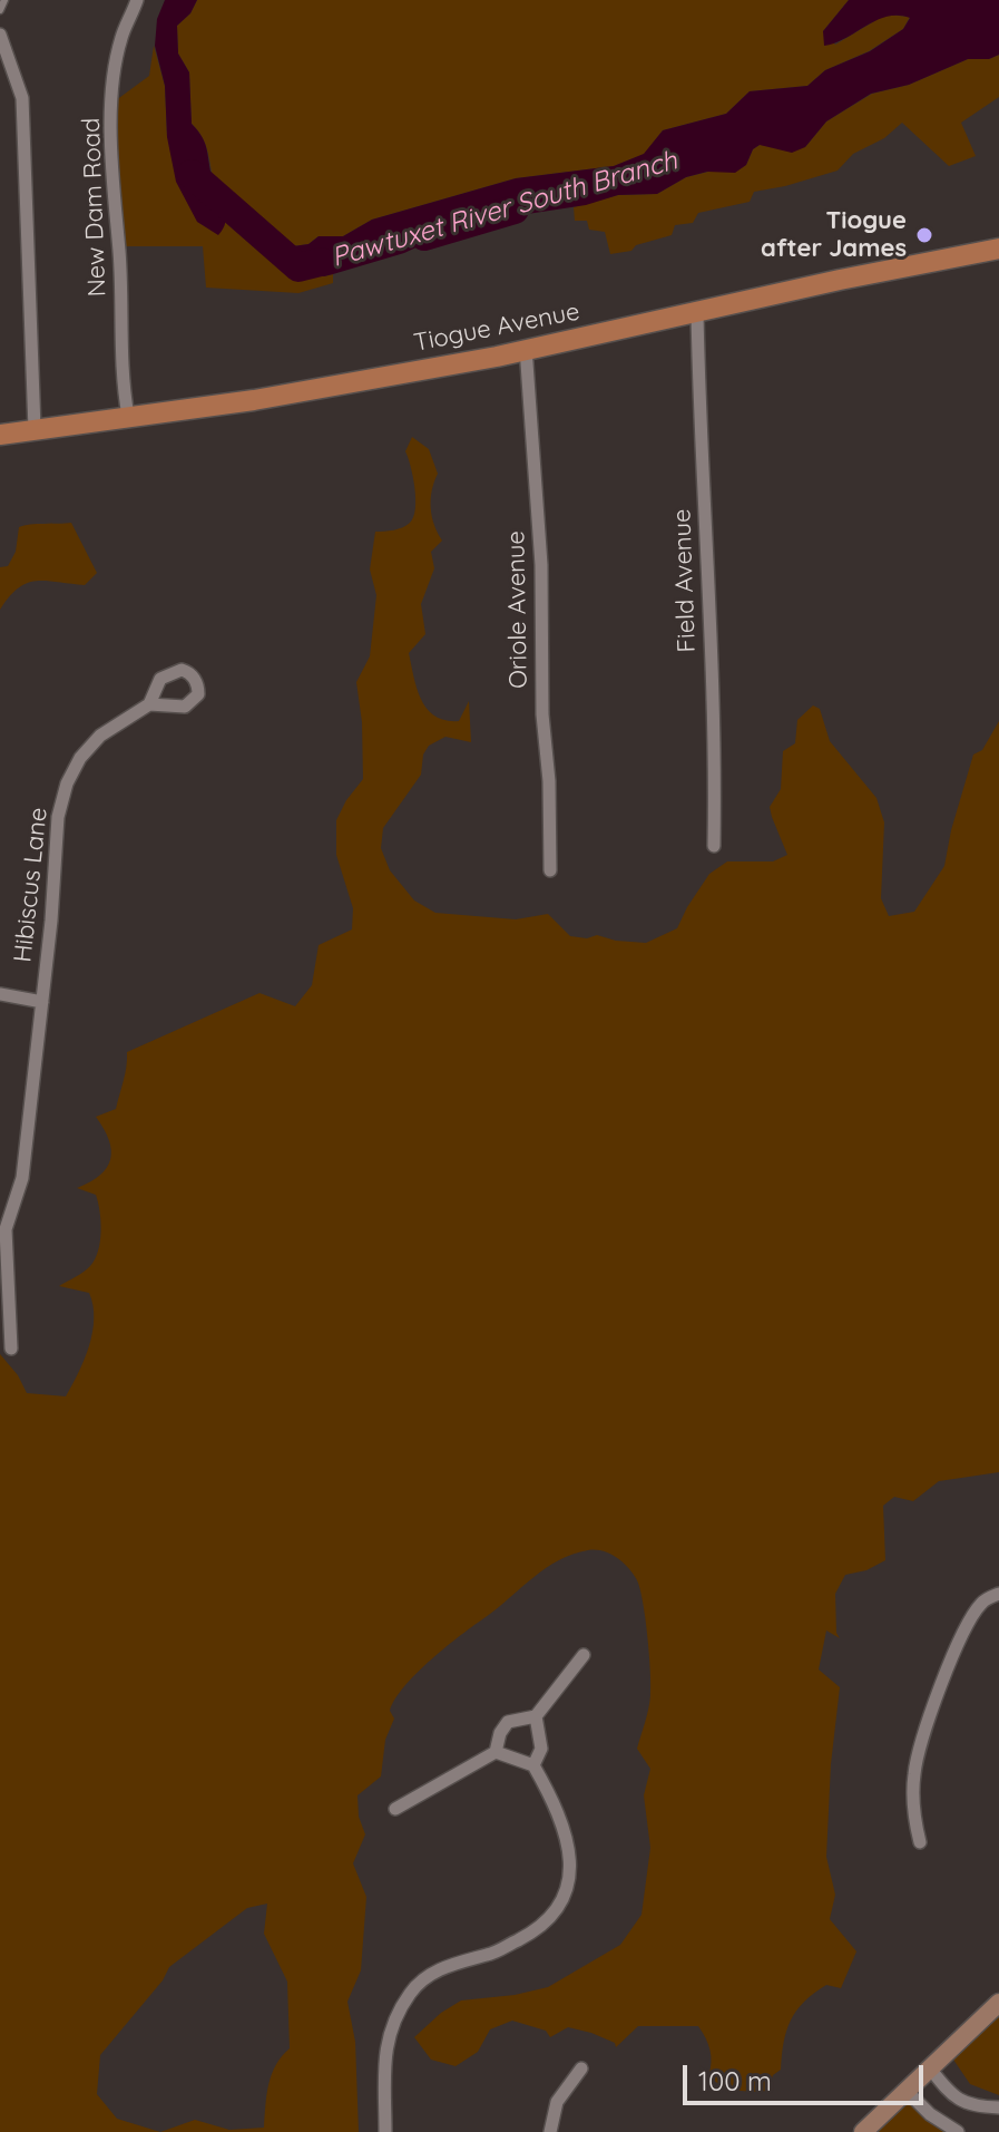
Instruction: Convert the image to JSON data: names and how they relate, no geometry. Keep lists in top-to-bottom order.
{
  "streets": {
    "main road": ["Tiogue Avenue"],
    "street": [
      "New Dam Road",
      "Field Avenue",
      "Oriole Avenue",
      "Hibiscus Lane"
    ]
  },
  "crossings": [
    ["New Dam Road", "Tiogue Avenue"],
    ["Tiogue Avenue", "Field Avenue"],
    ["Tiogue Avenue", "Oriole Avenue"]
  ],
  "water": ["Pawtuxet River South Branch"],
  "places": ["Tiogue after James"],
  "scale_bar": "100 m"
}
